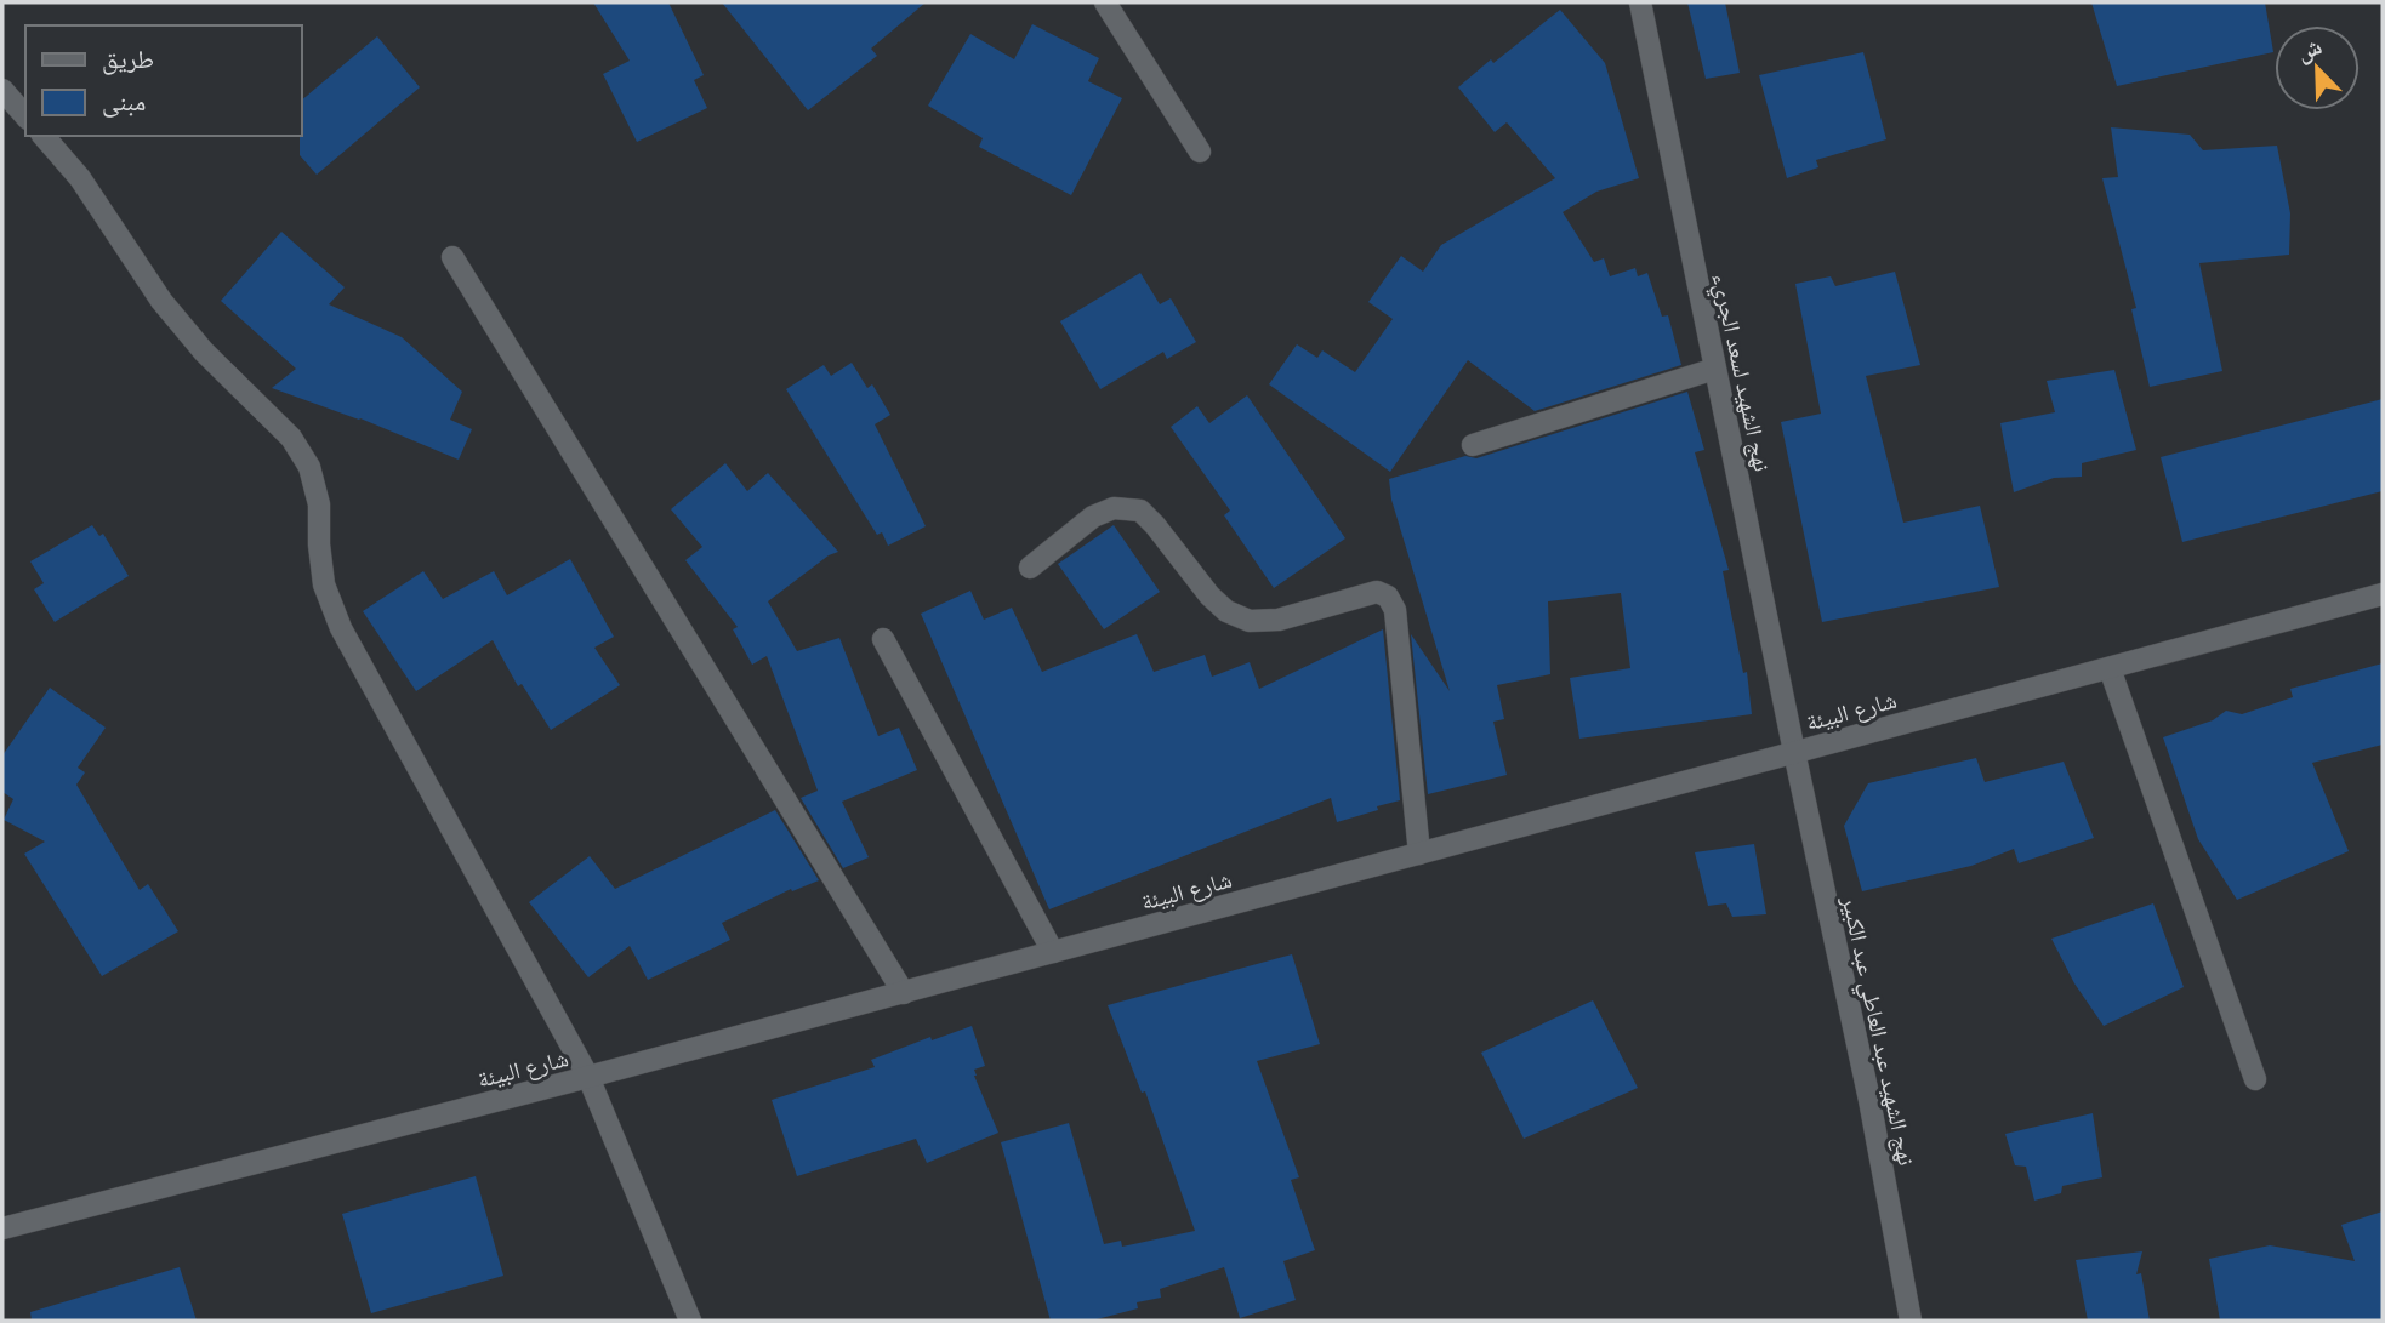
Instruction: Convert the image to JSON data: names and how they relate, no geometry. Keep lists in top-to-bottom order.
{
  "streets": {
    "street": ["نهج الشهيد لسعد الجريء", "شارع البيئة", "نهج الشهيد عبد العاطي عبد الكبير"]
  },
  "crossings": [
    ["نهج الشهيد لسعد الجريء", "شارع البيئة"],
    ["نهج الشهيد لسعد الجريء", "نهج الشهيد عبد العاطي عبد الكبير"],
    ["شارع البيئة", "نهج الشهيد عبد العاطي عبد الكبير"]
  ],
  "legend": ["طريق", "مبنى"],
  "north": "top left"
}
